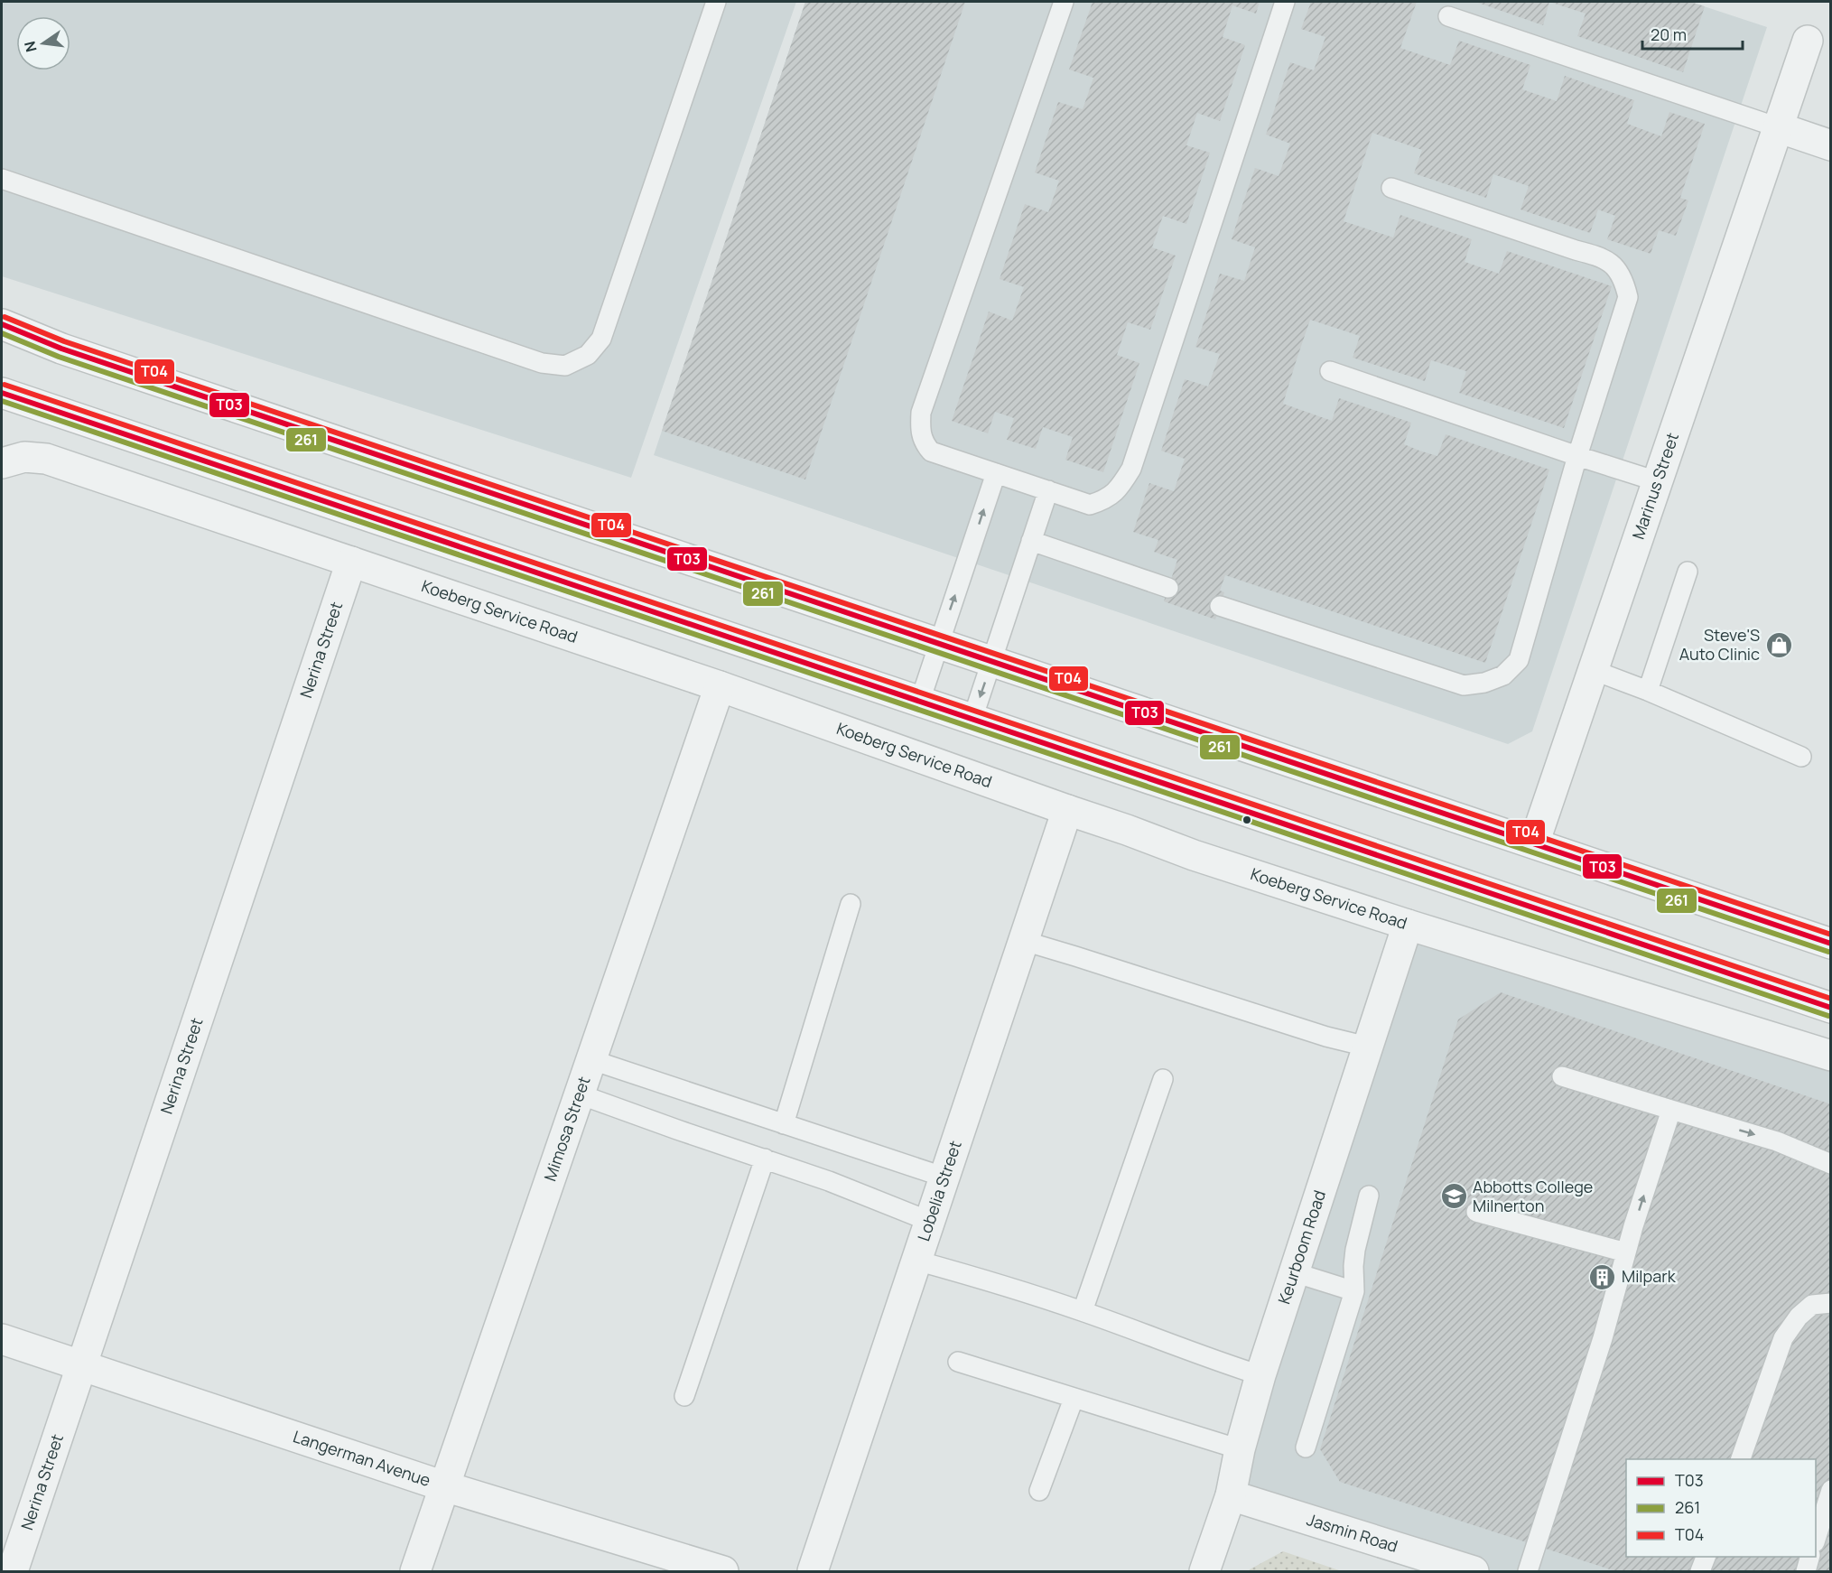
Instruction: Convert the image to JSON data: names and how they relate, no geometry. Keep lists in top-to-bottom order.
{
  "streets": {
    "street": [
      "Marinus Street",
      "Koeberg Service Road",
      "Nerina Street",
      "Mimosa Street",
      "Lobelia Street",
      "Keurboom Road",
      "Langerman Avenue",
      "Jasmin Road"
    ]
  },
  "crossings": [
    ["Koeberg Service Road", "Nerina Street"],
    ["Koeberg Service Road", "Mimosa Street"],
    ["Koeberg Service Road", "Lobelia Street"],
    ["Koeberg Service Road", "Keurboom Road"],
    ["Nerina Street", "Langerman Avenue"],
    ["Mimosa Street", "Langerman Avenue"],
    ["Keurboom Road", "Jasmin Road"]
  ],
  "places": {
    "shop": ["Steve'S Auto Clinic"],
    "school or university": ["Abbotts College Milnerton"],
    "building": ["Milpark"]
  },
  "lines": ["transit line T04", "transit line T03", "transit line 261"],
  "legend": ["T03", "261", "T04"],
  "scale_bar": "20 m",
  "north": "left"
}
